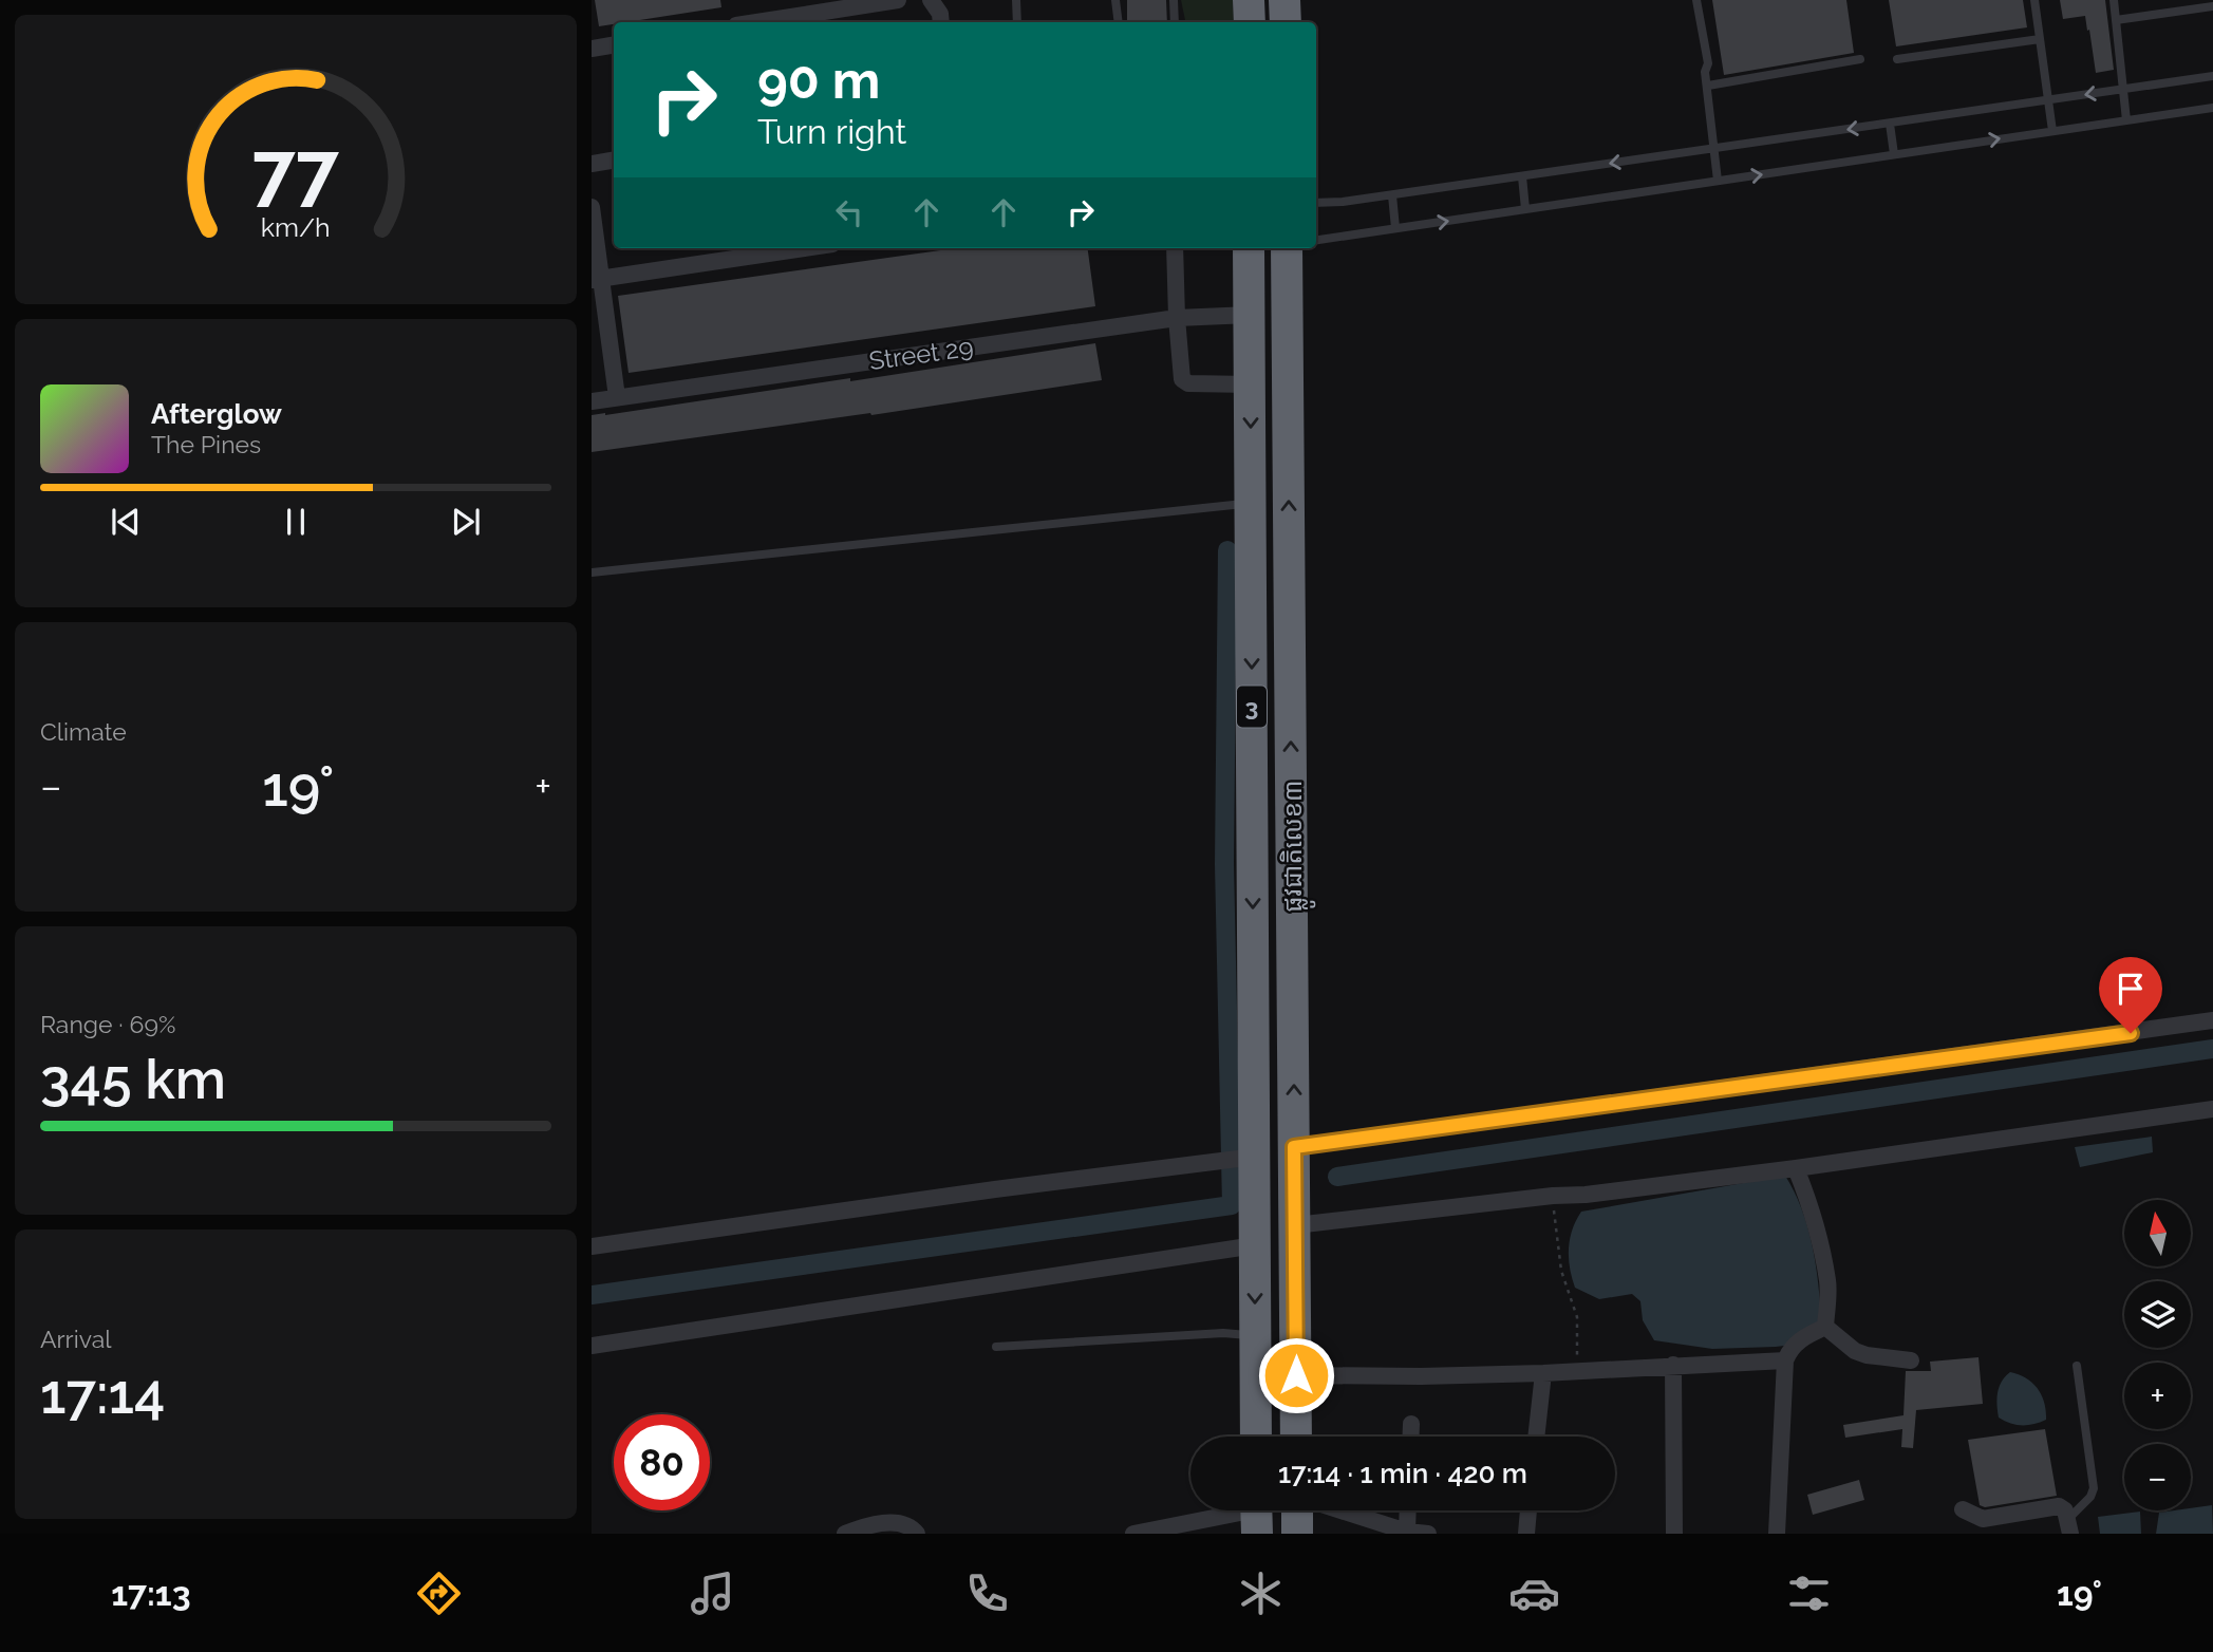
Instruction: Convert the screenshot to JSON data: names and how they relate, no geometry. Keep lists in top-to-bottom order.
{
  "streets": {
    "highway": ["3", "ផ្លូវជាតិលេខ៣"],
    "street": ["Street 29"]
  },
  "crossings": [
    ["Street 29", "ផ្លូវជាតិលេខ៣"]
  ],
  "north": "top",
  "page": {
    "turn": ["90 m", "Turn right"],
    "song": ["Afterglow", "The Pines"],
    "tile": [
      "Climate",
      ["Range · 69%", "345 km"],
      ["Arrival", "17:14"]
    ],
    "heat": ["−", "19°", "+"],
    "map_buttons": ["+", "−"],
    "limit": "80",
    "trip": "17:14 · 1 min · 420 m",
    "tabs": ["17:13", "19°"],
    "gauge": ["77", "km/h"]
  }
}
